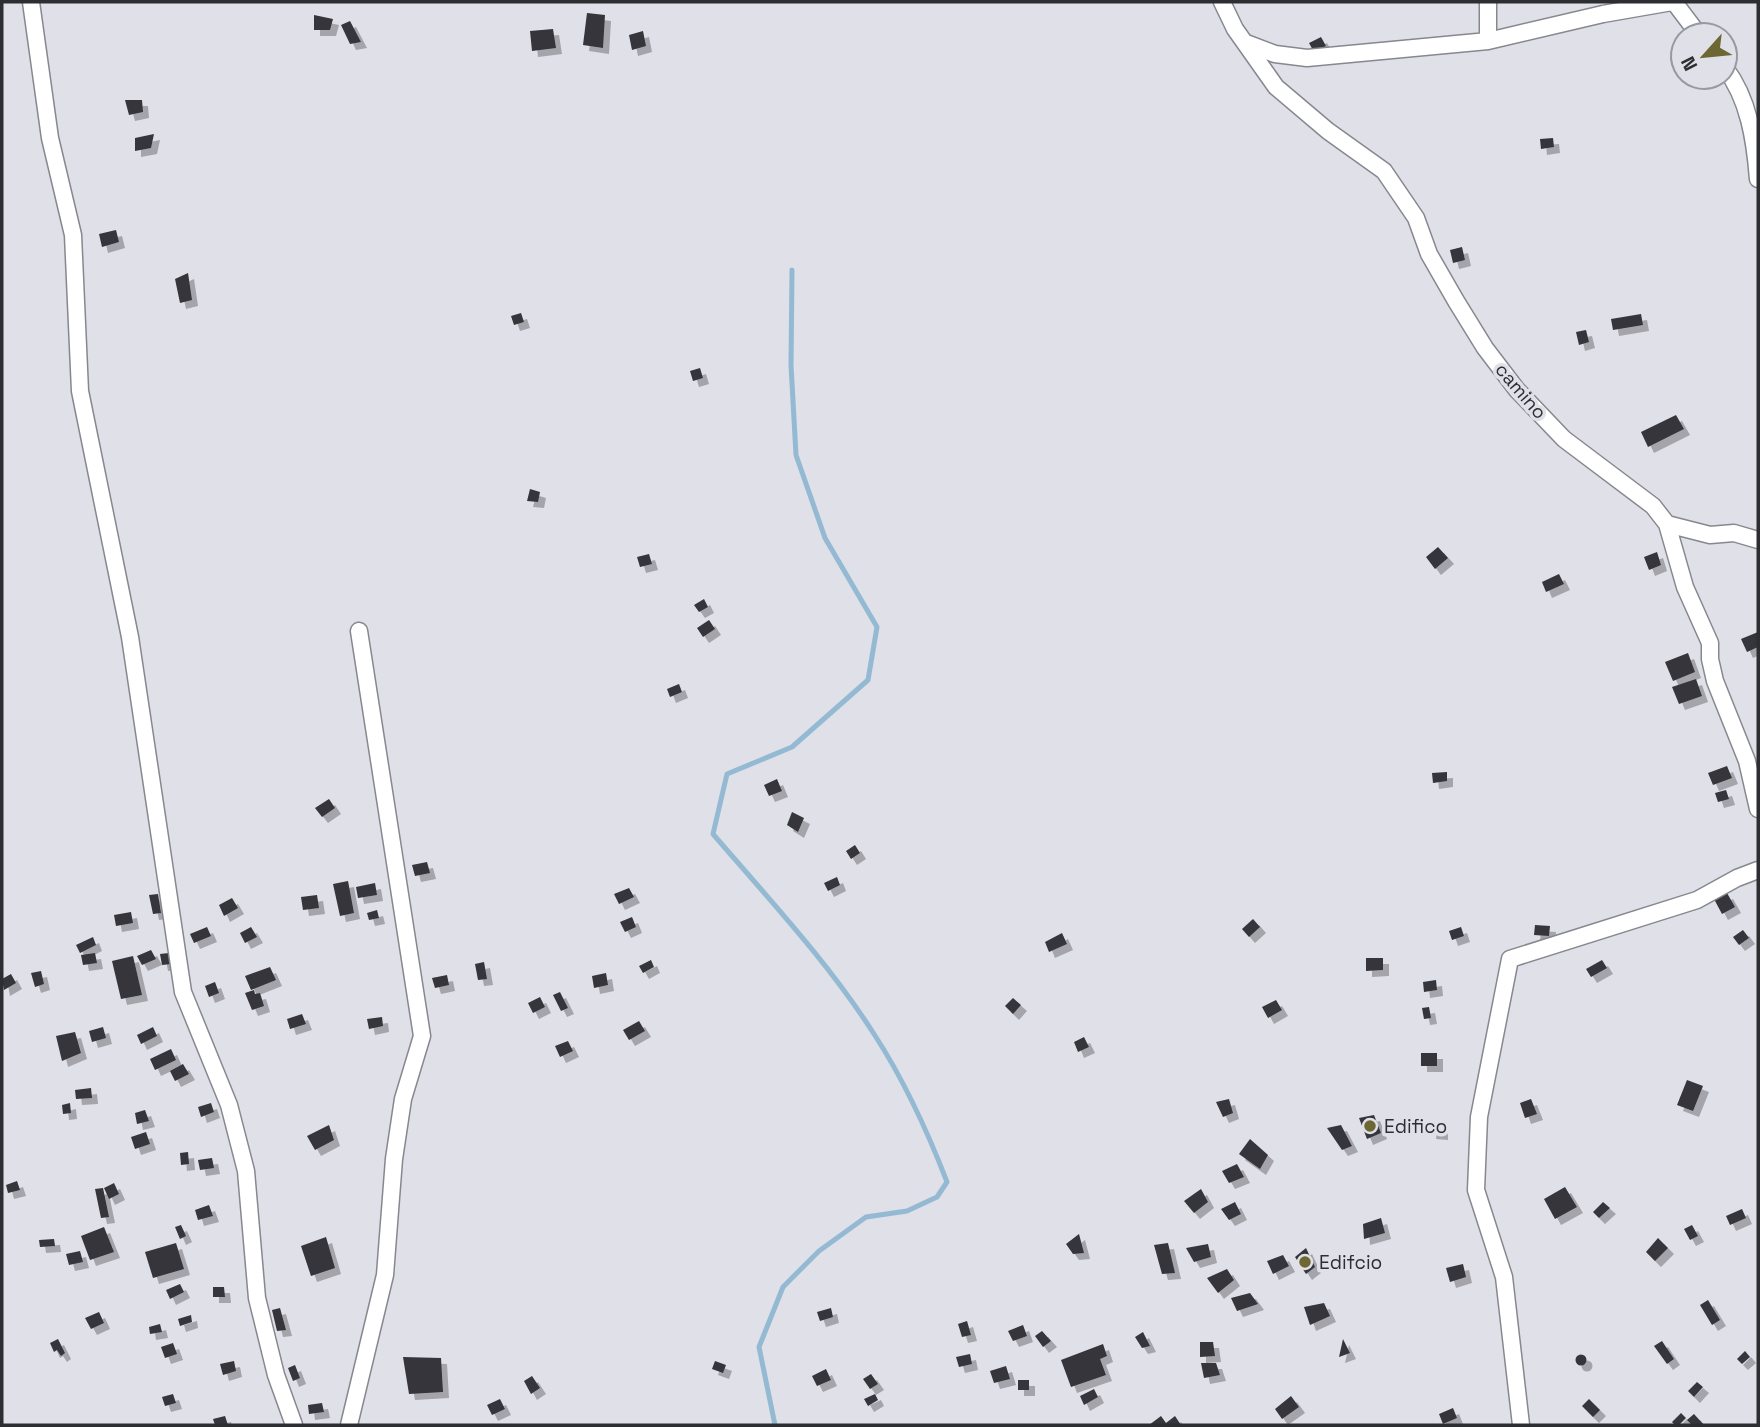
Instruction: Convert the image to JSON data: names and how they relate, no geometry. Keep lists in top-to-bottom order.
{
  "streets": {
    "street": ["camino"]
  },
  "places": ["Edifico", "Edifcio"],
  "north": "bottom left"
}
